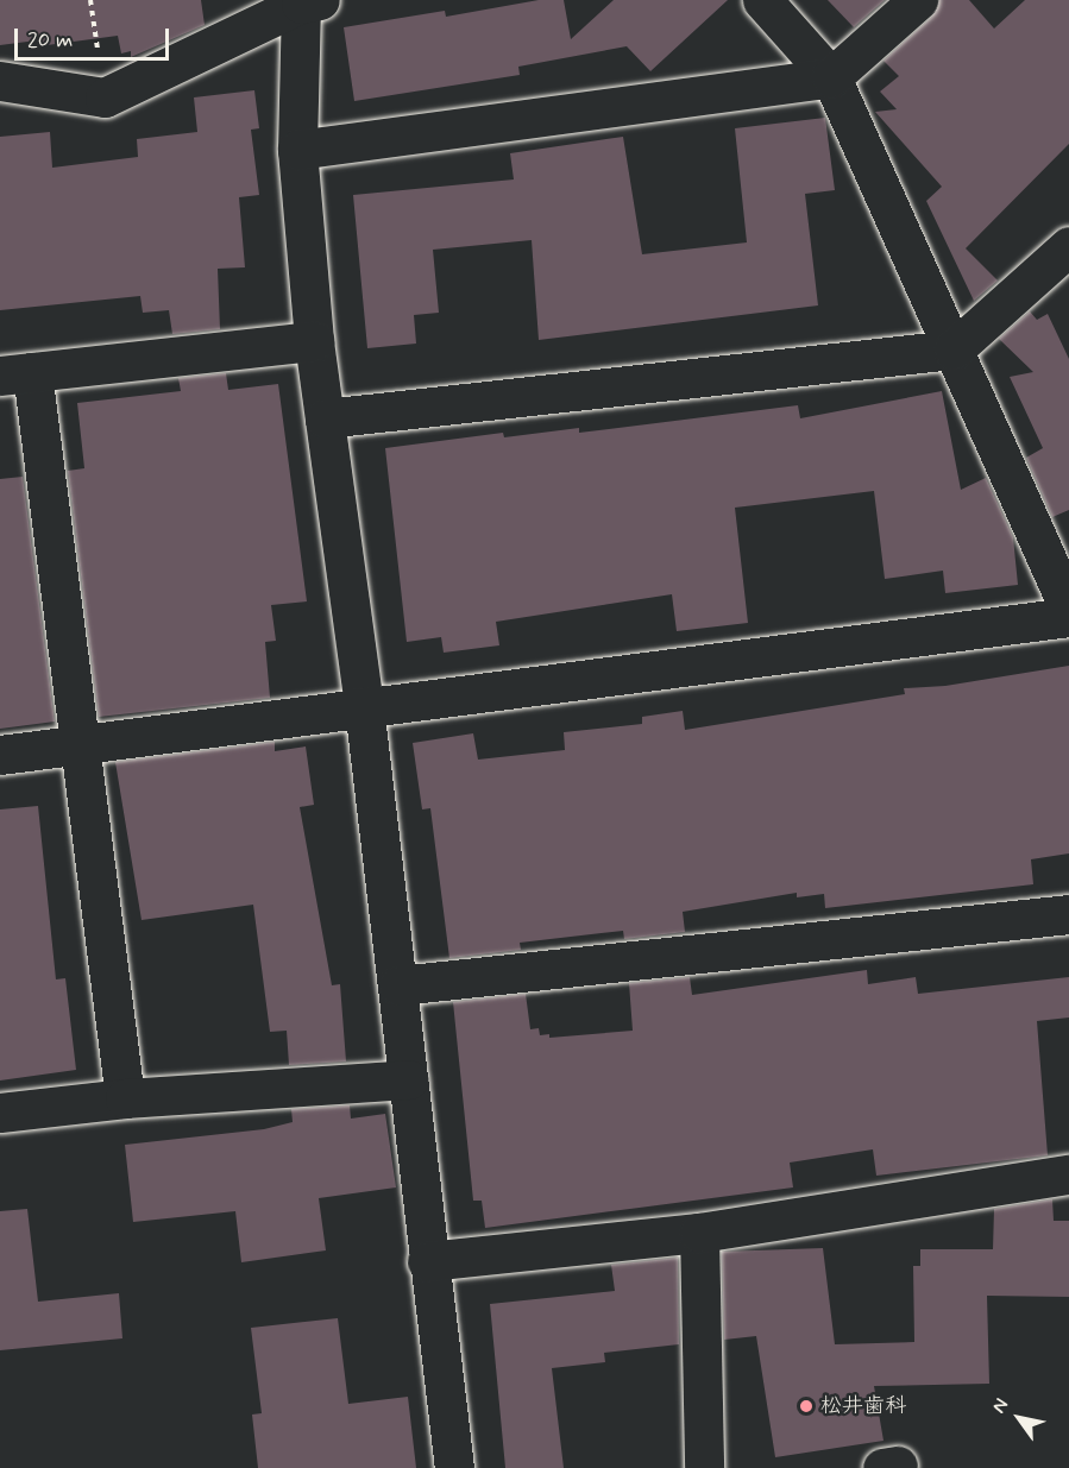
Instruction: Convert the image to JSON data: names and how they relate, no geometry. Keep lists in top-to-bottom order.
{
  "places": ["松井歯科"],
  "scale_bar": "20 m",
  "north": "top left"
}
